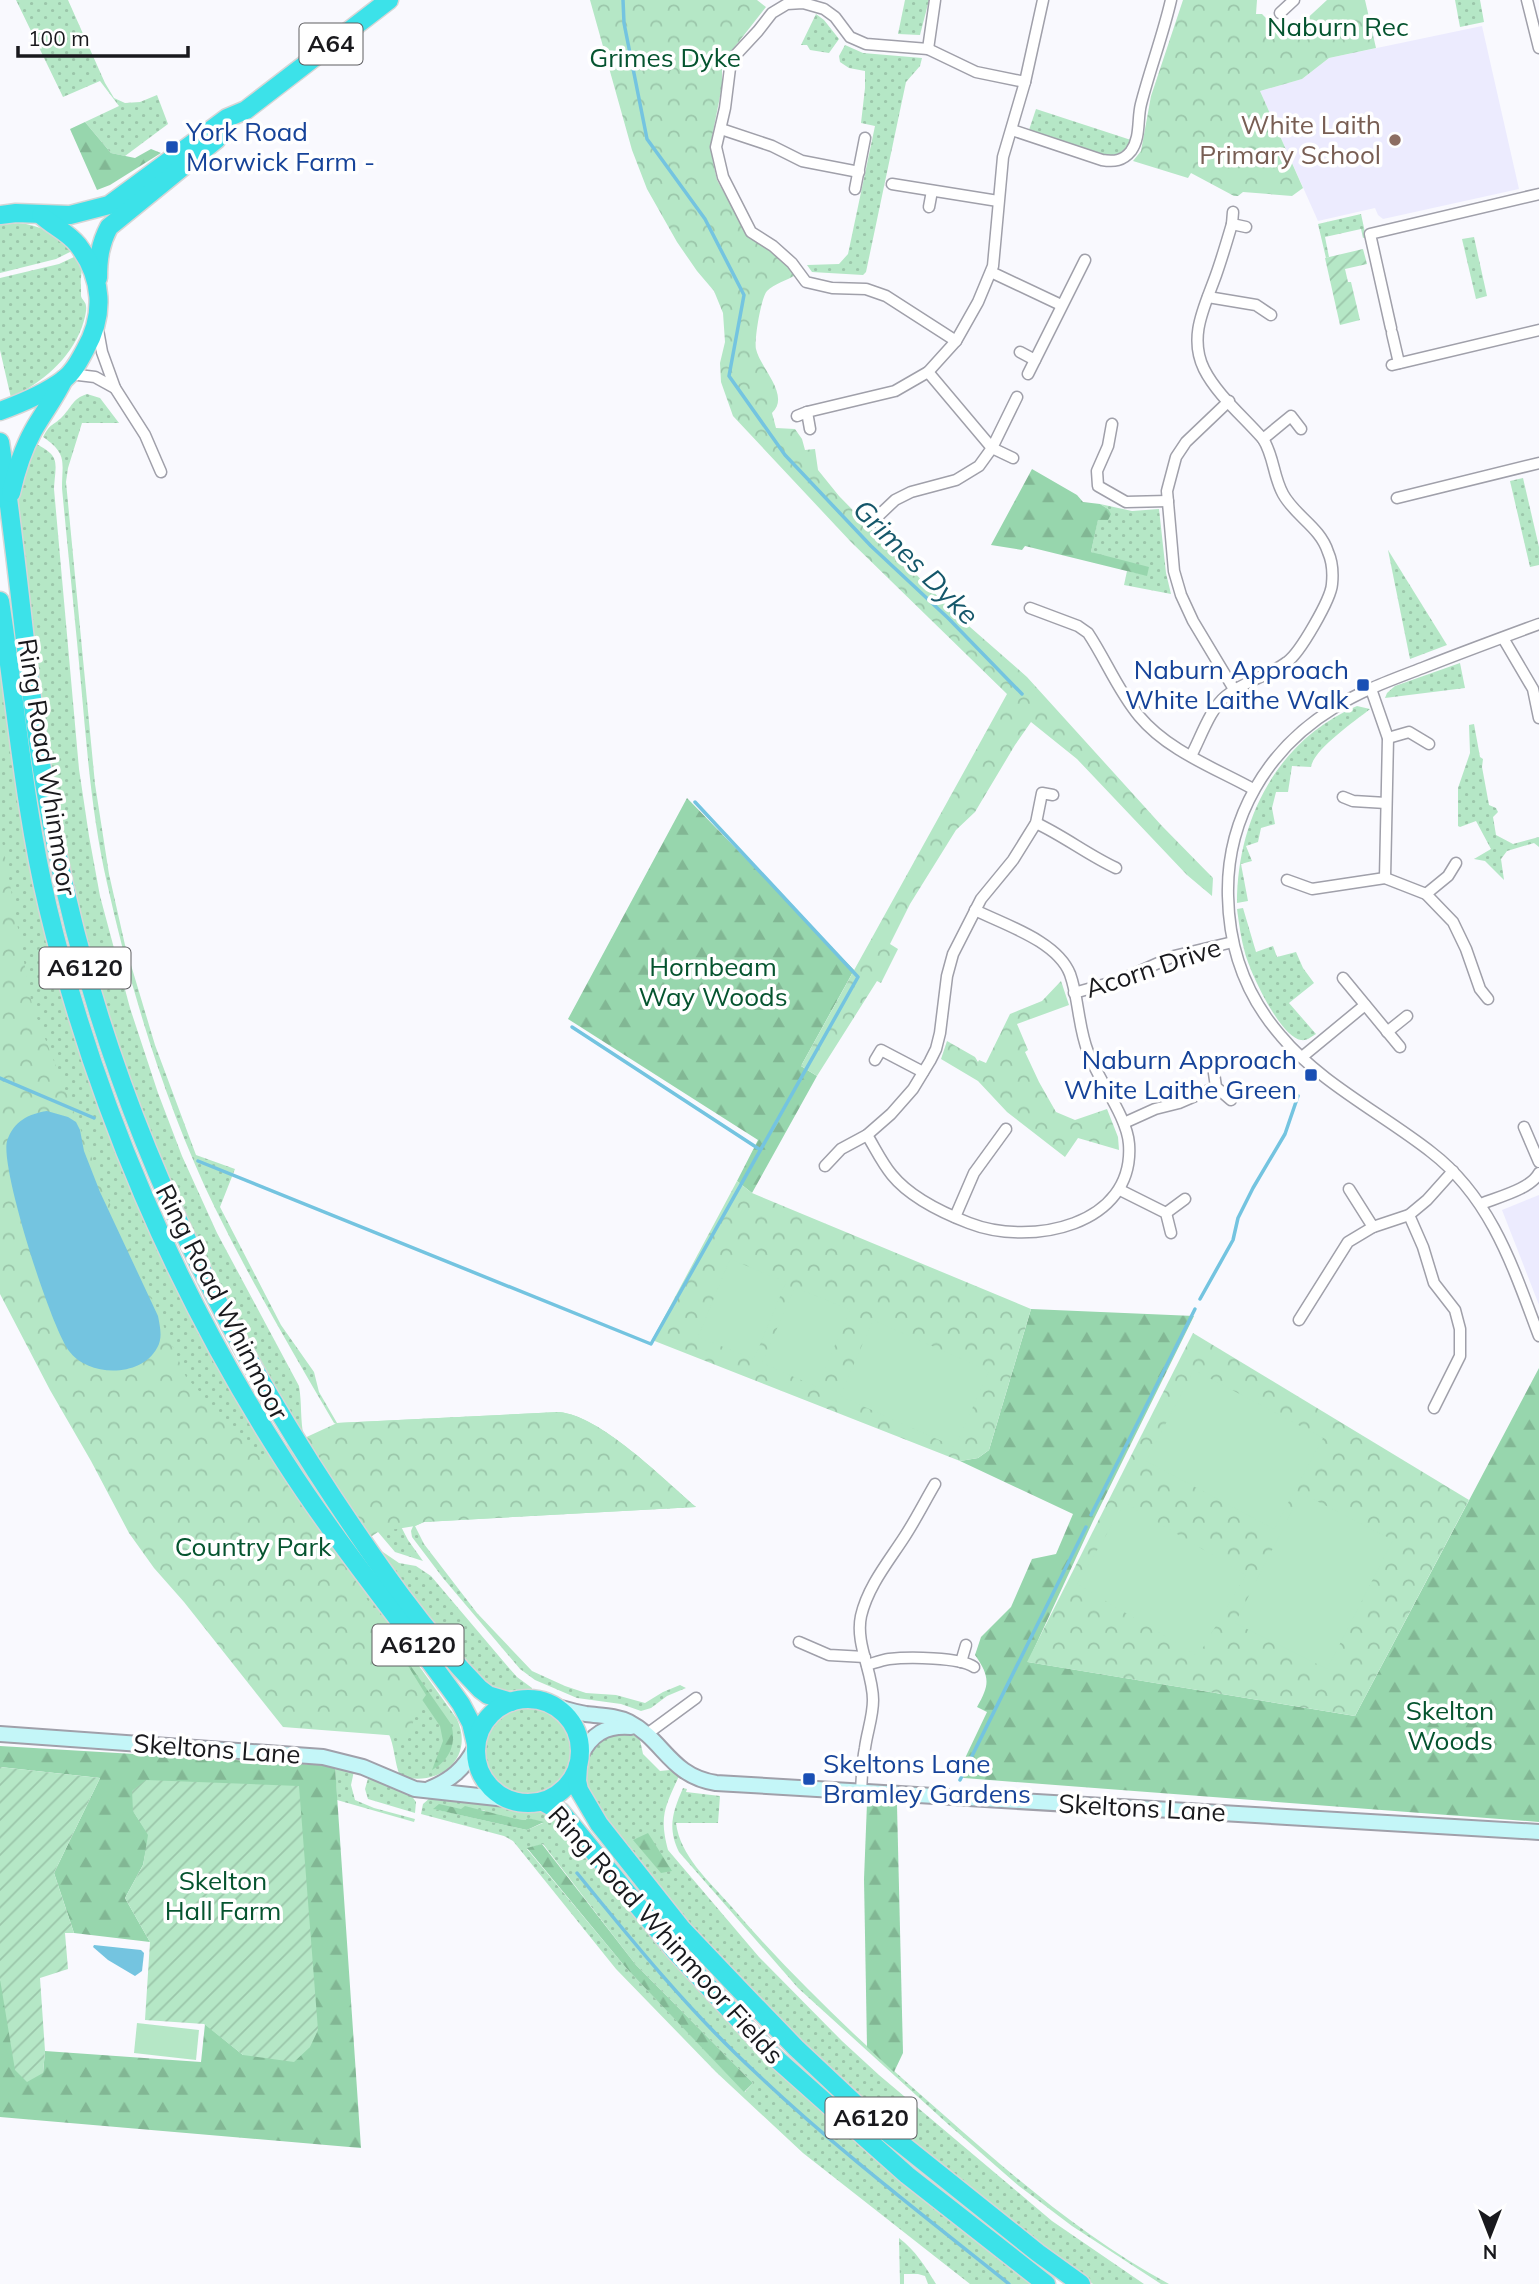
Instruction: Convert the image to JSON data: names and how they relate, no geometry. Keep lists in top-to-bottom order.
{
  "streets": {
    "highway": [
      "A64",
      "Ring Road Whinmoor",
      "A6120",
      "Ring Road Whinmoor Fields"
    ],
    "street": ["Acorn Drive", "Skeltons Lane"]
  },
  "crossings": [
    ["Ring Road Whinmoor", "Skeltons Lane"],
    ["Ring Road Whinmoor", "Ring Road Whinmoor Fields"],
    ["Skeltons Lane", "Ring Road Whinmoor Fields"]
  ],
  "water": ["Grimes Dyke"],
  "parks": [
    "Naburn Rec",
    "Grimes Dyke",
    "Hornbeam Way Woods",
    "Country Park",
    "Skelton Woods",
    "Skelton Hall Farm"
  ],
  "places": {
    "other": ["White Laith Primary School"],
    "transit": [
      "York Road Morwick Farm -",
      "Naburn Approach White Laithe Walk",
      "Naburn Approach White Laithe Green",
      "Skeltons Lane Bramley Gardens"
    ]
  },
  "scale_bar": "100 m",
  "north": "bottom"
}
